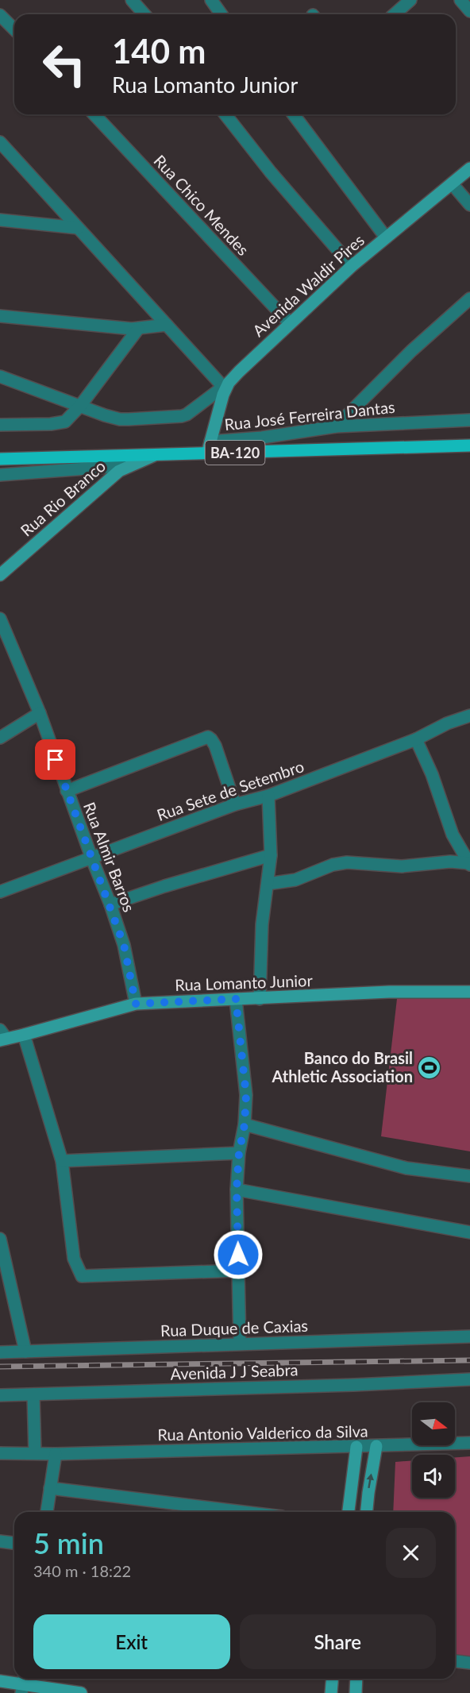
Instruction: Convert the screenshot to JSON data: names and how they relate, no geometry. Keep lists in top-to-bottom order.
{
  "streets": {
    "main road": ["BA-120"],
    "street": [
      "Rua Chico Mendes",
      "Avenida Waldir Pires",
      "Rua José Ferreira Dantas",
      "Rua Rio Branco",
      "Rua Sete de Setembro",
      "Rua Almir Barros",
      "Rua Lomanto Junior",
      "Rua Duque de Caxias",
      "Avenida J J Seabra",
      "Rua Antonio Valderico da Silva"
    ]
  },
  "crossings": [
    ["Rua Chico Mendes", "Avenida Waldir Pires"],
    ["Avenida Waldir Pires", "Rua José Ferreira Dantas"],
    ["Avenida Waldir Pires", "BA-120"],
    ["Rua José Ferreira Dantas", "BA-120"],
    ["BA-120", "Rua Rio Branco"],
    ["Rua Sete de Setembro", "Rua Almir Barros"],
    ["Rua Almir Barros", "Rua Lomanto Junior"]
  ],
  "places": {
    "sports": ["Banco do Brasil Athletic Association"]
  },
  "north": "right",
  "page": {
    "turn": ["140 m", "Rua Lomanto Junior"],
    "heading": ["5 min", "340 m · 18:22"],
    "buttons": ["Exit", "Share"]
  }
}
